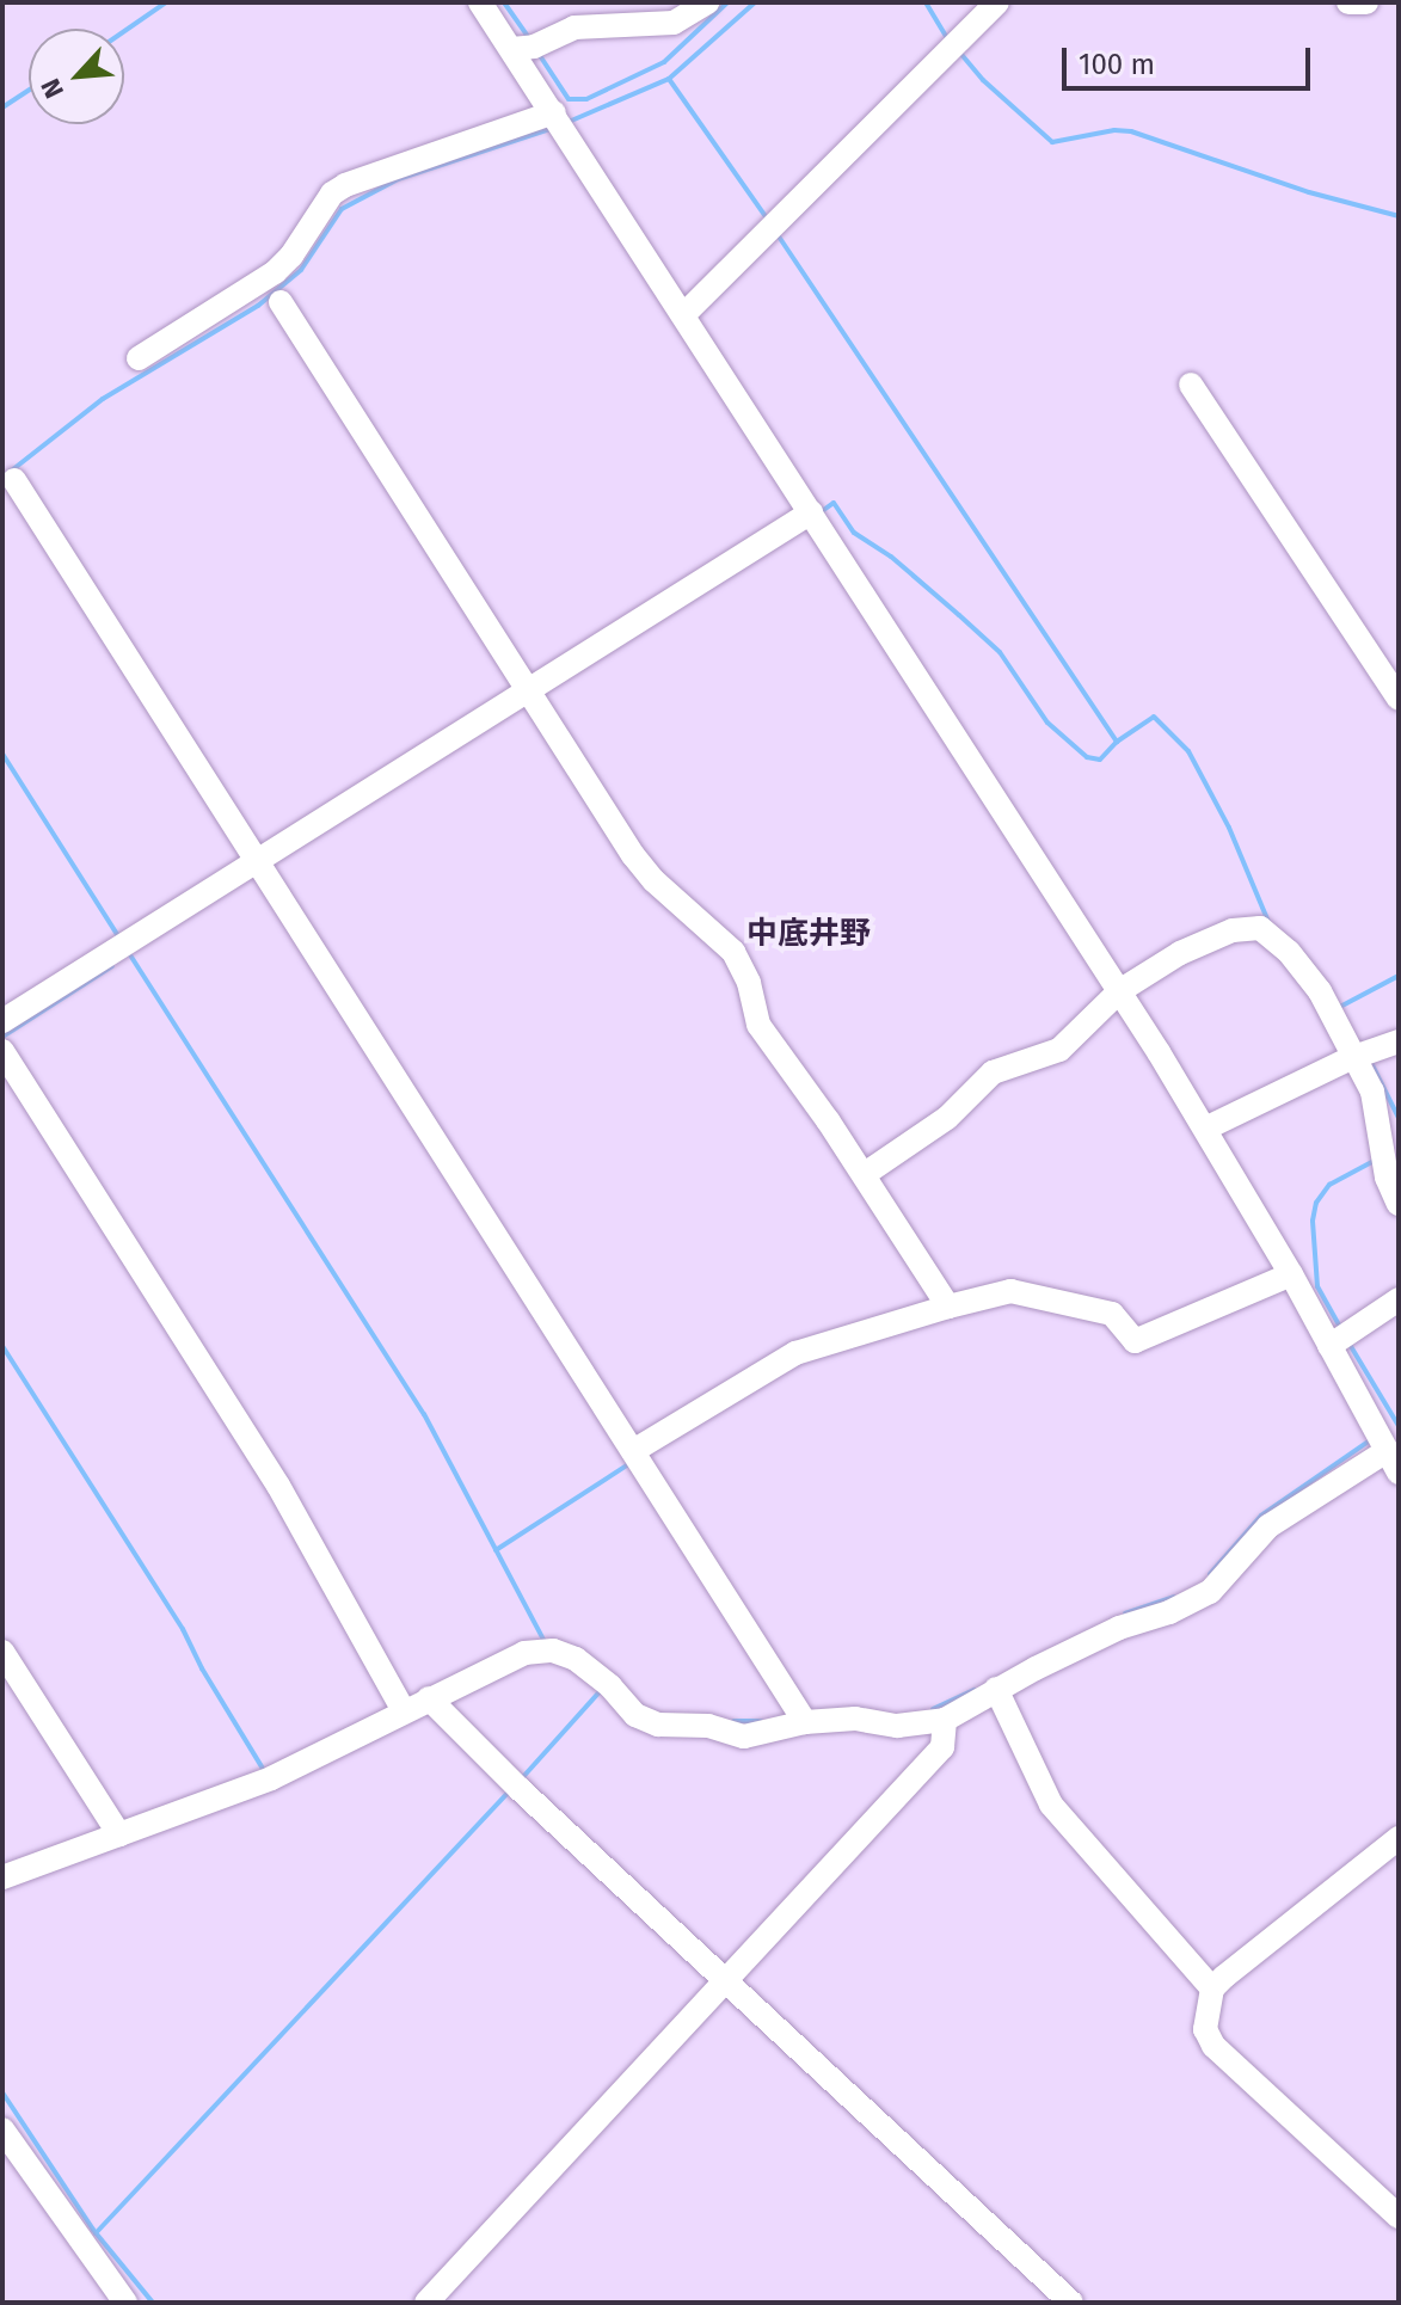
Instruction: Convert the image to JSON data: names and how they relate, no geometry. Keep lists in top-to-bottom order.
{
  "districts": ["中底井野"],
  "scale_bar": "100 m",
  "north": "bottom left"
}
